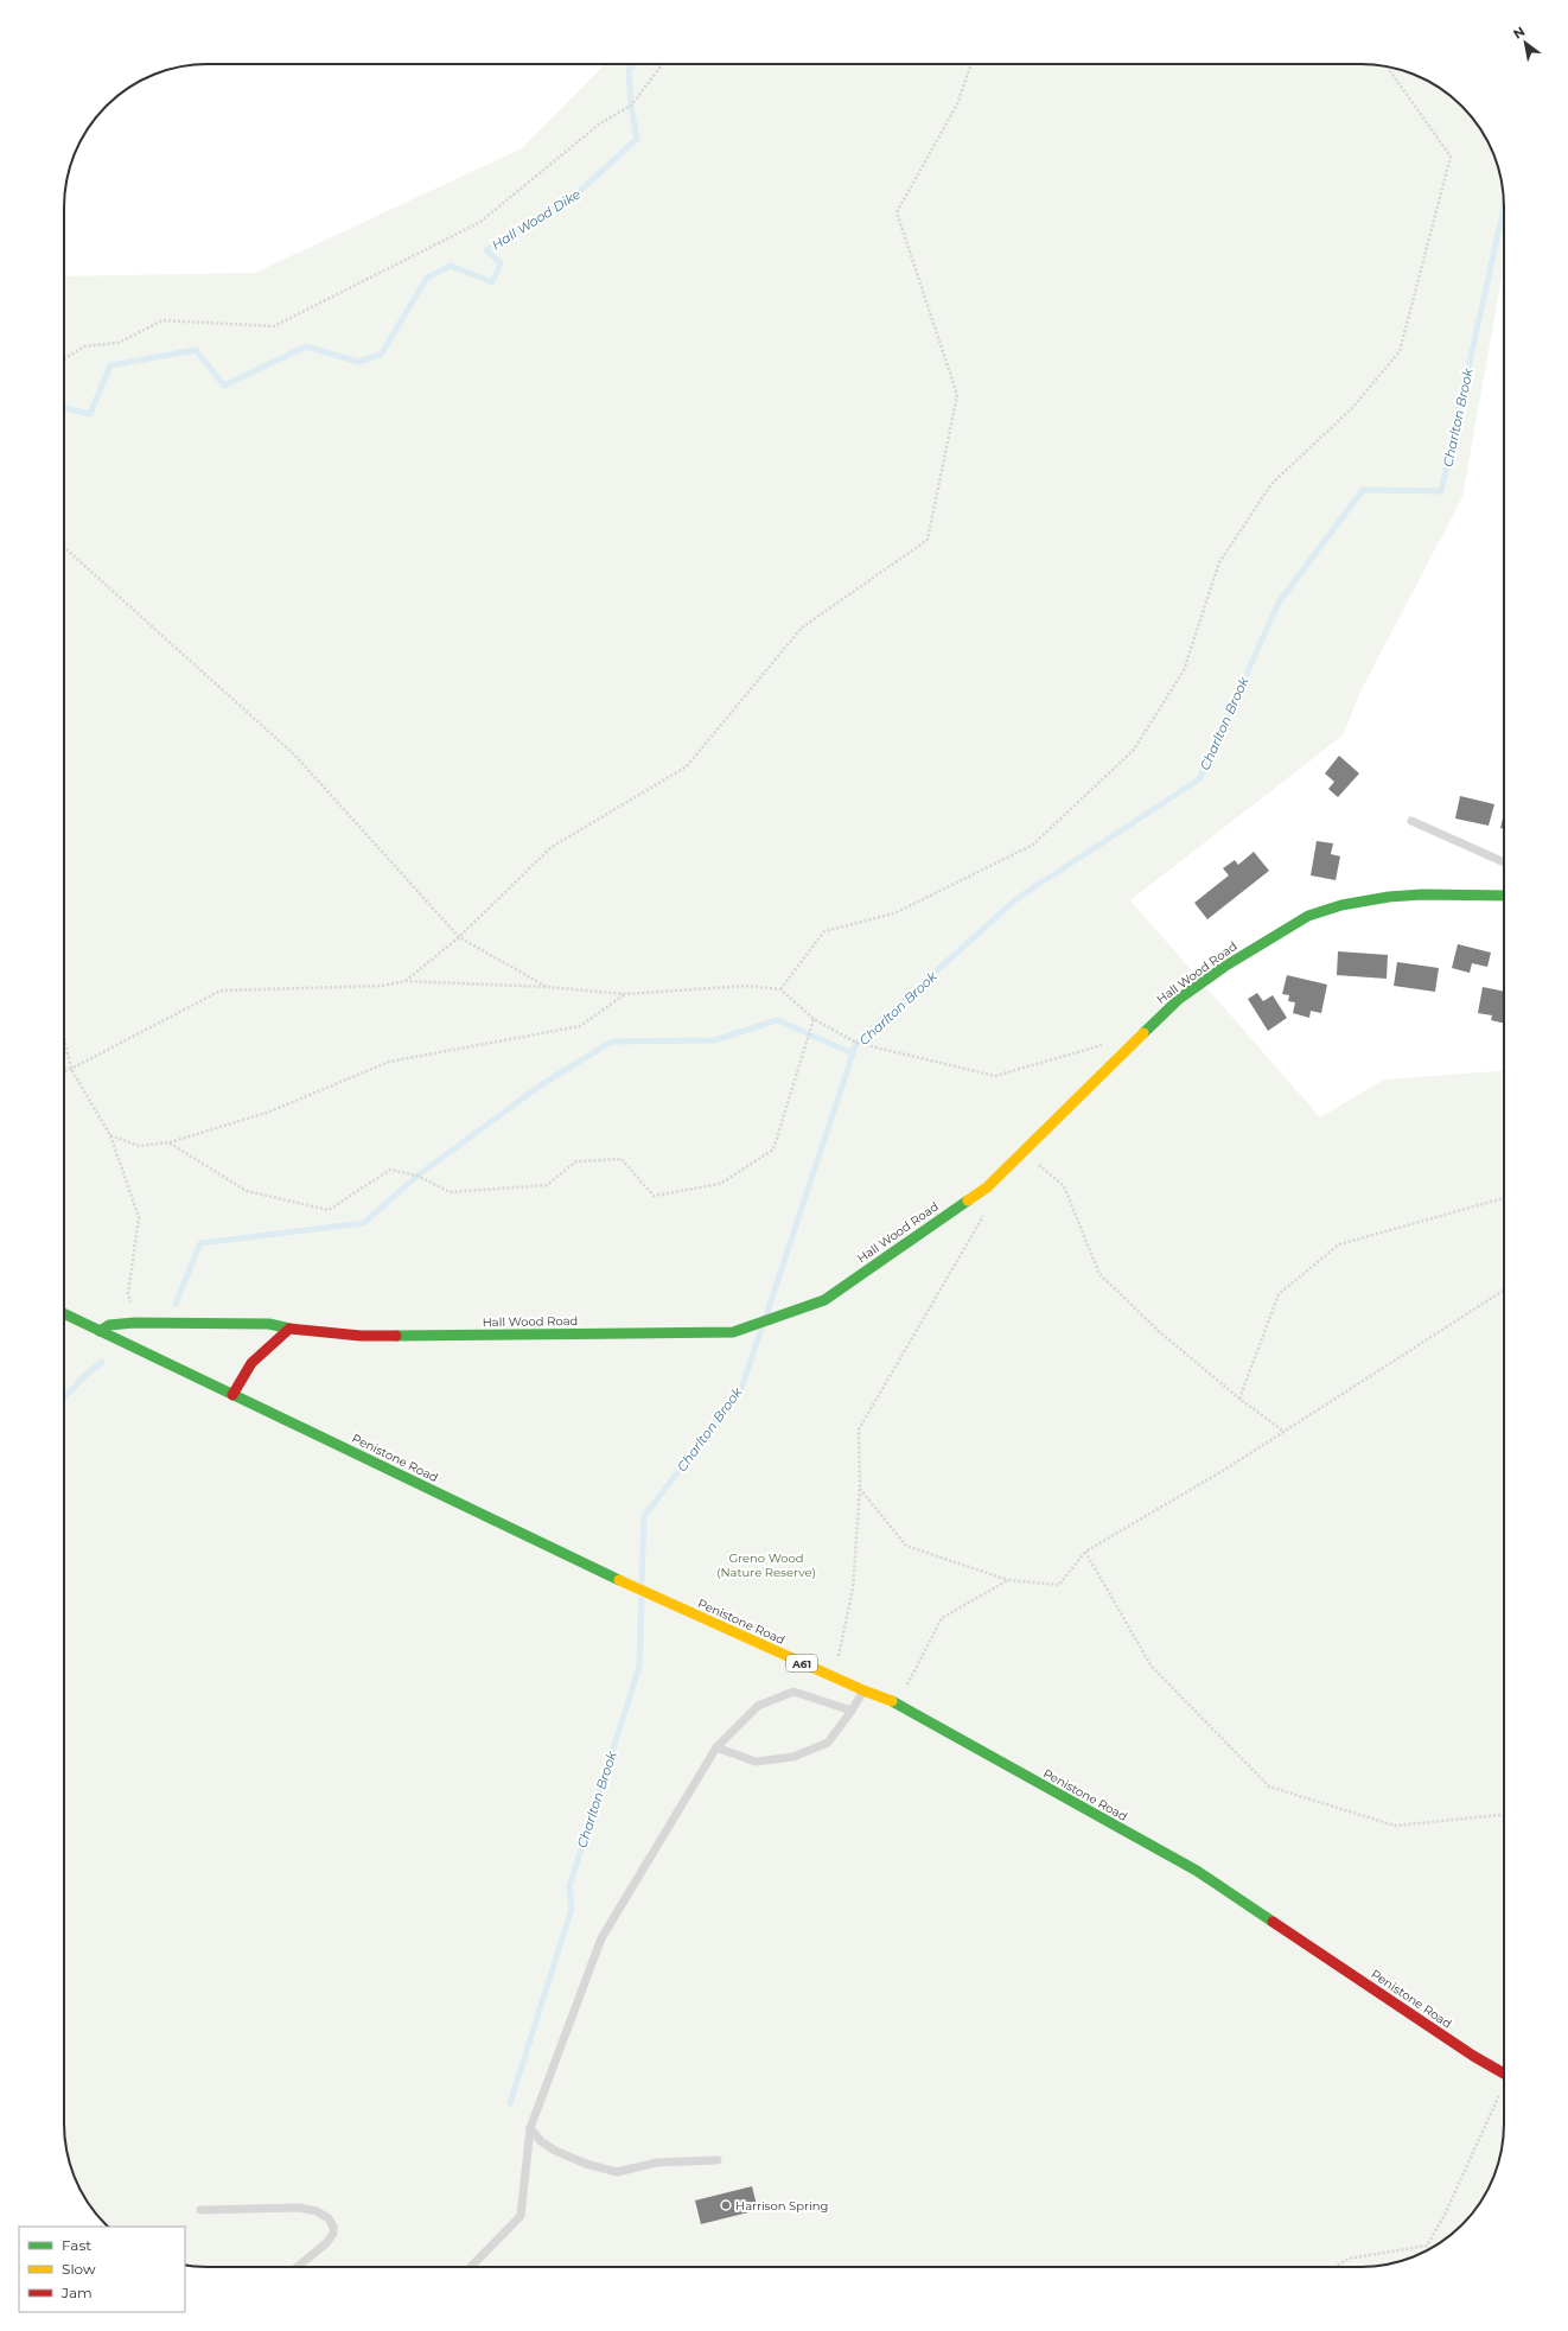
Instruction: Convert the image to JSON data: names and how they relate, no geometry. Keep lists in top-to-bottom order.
{
  "streets": {
    "main road": ["Hall Wood Road", "Penistone Road", "A61"]
  },
  "crossings": [
    ["Hall Wood Road", "Penistone Road"]
  ],
  "water": ["Hall Wood Dike", "Charlton Brook"],
  "parks": ["Greno Wood (Nature Reserve)"],
  "places": ["Harrison Spring"],
  "legend": ["Fast", "Slow", "Jam"],
  "north": "top left"
}
